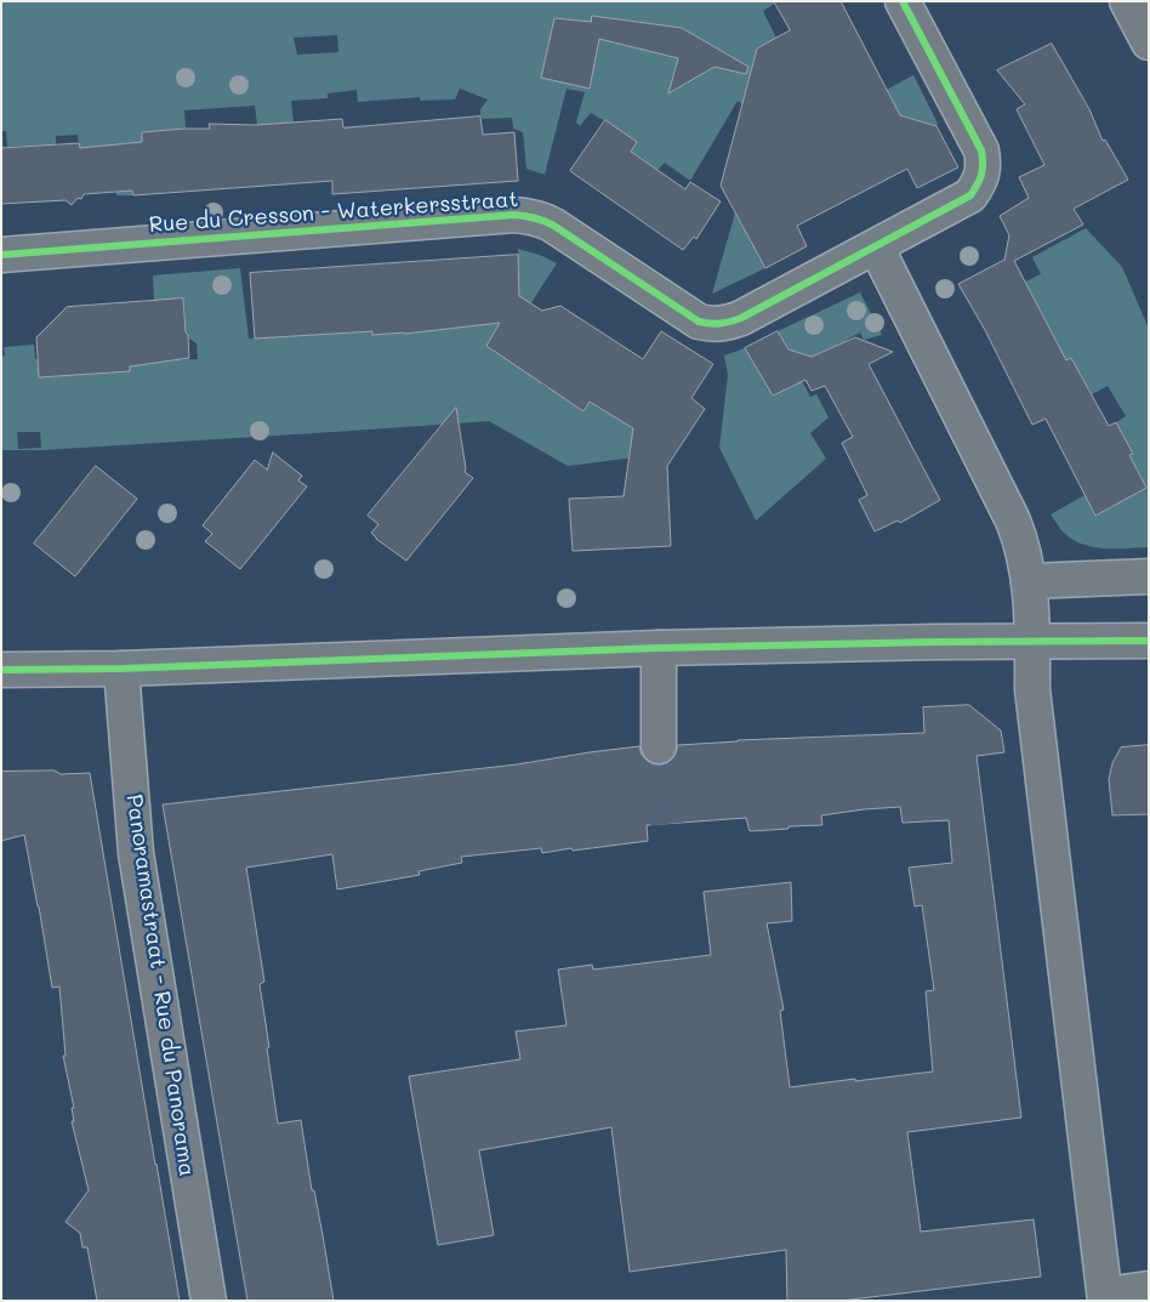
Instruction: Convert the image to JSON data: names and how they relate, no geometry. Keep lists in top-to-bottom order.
{
  "streets": {
    "street": ["Rue du Cresson - Waterkersstraat", "Panoramastraat - Rue du Panorama"]
  }
}
